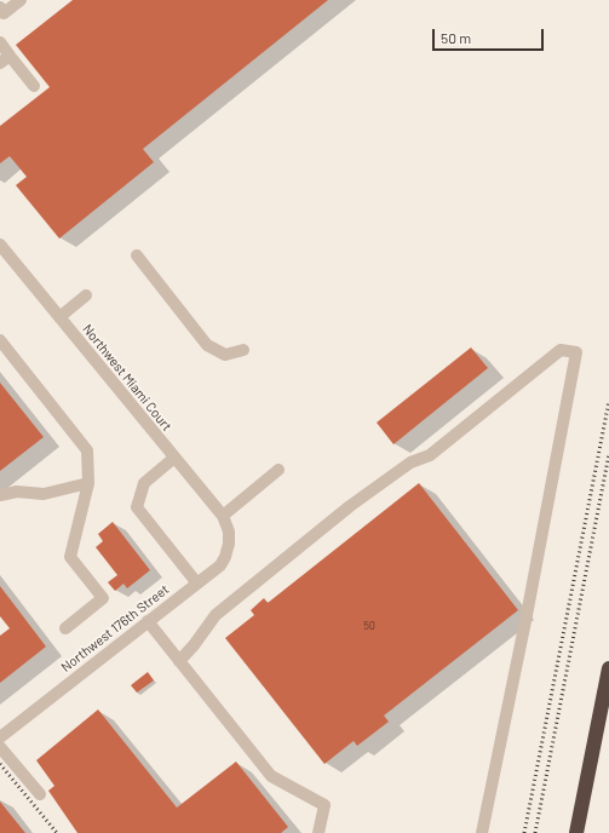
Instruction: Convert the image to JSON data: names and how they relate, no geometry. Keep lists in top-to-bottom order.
{
  "streets": {
    "street": ["Northwest Miami Court", "Northwest 176th Street"]
  },
  "crossings": [
    ["Northwest Miami Court", "Northwest 176th Street"]
  ],
  "house_numbers": ["50"],
  "scale_bar": "50 m"
}
